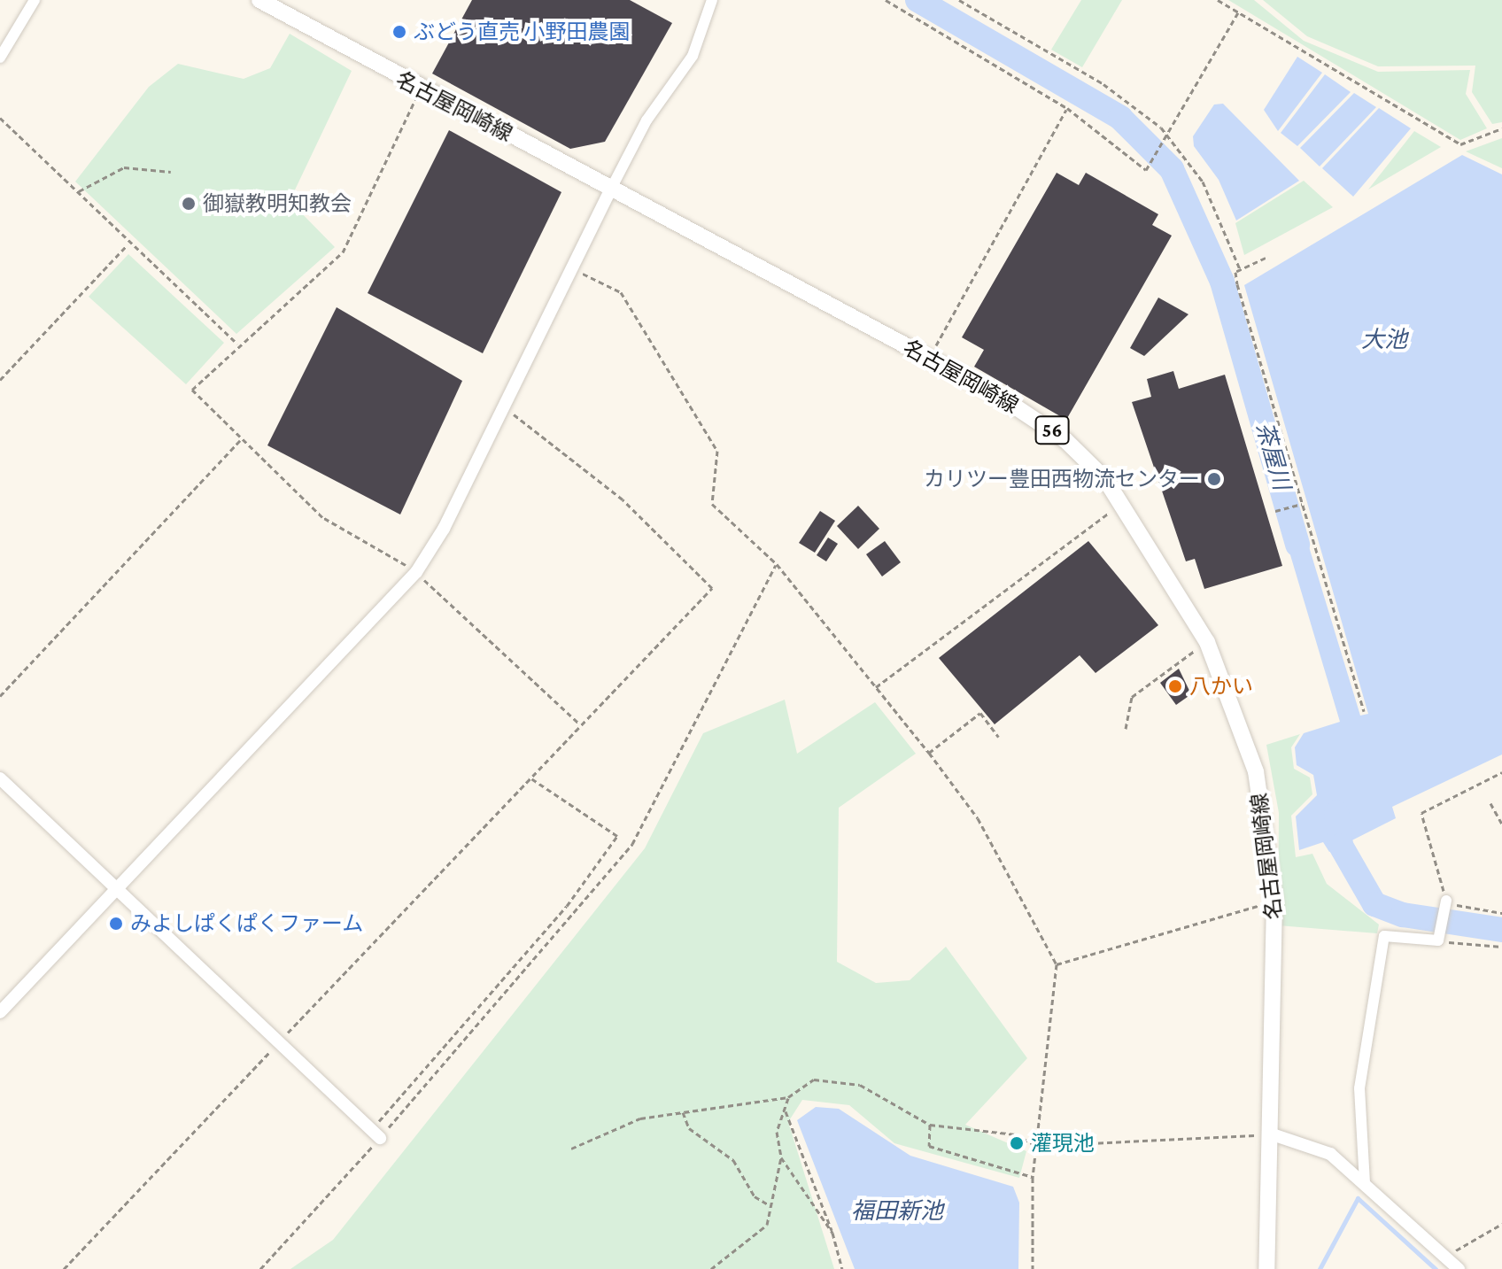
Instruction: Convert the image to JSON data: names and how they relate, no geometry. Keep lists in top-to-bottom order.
{
  "streets": {
    "main road": ["名古屋岡崎線", "56"]
  },
  "water": ["大池", "茶屋川", "福田新池"],
  "places": [
    "ぶどう直売 小野田農園",
    "御嶽教明知教会",
    "カリツー豊田西物流センター",
    "八かい",
    "みよしぱくぱくファーム",
    "灌現池"
  ]
}
